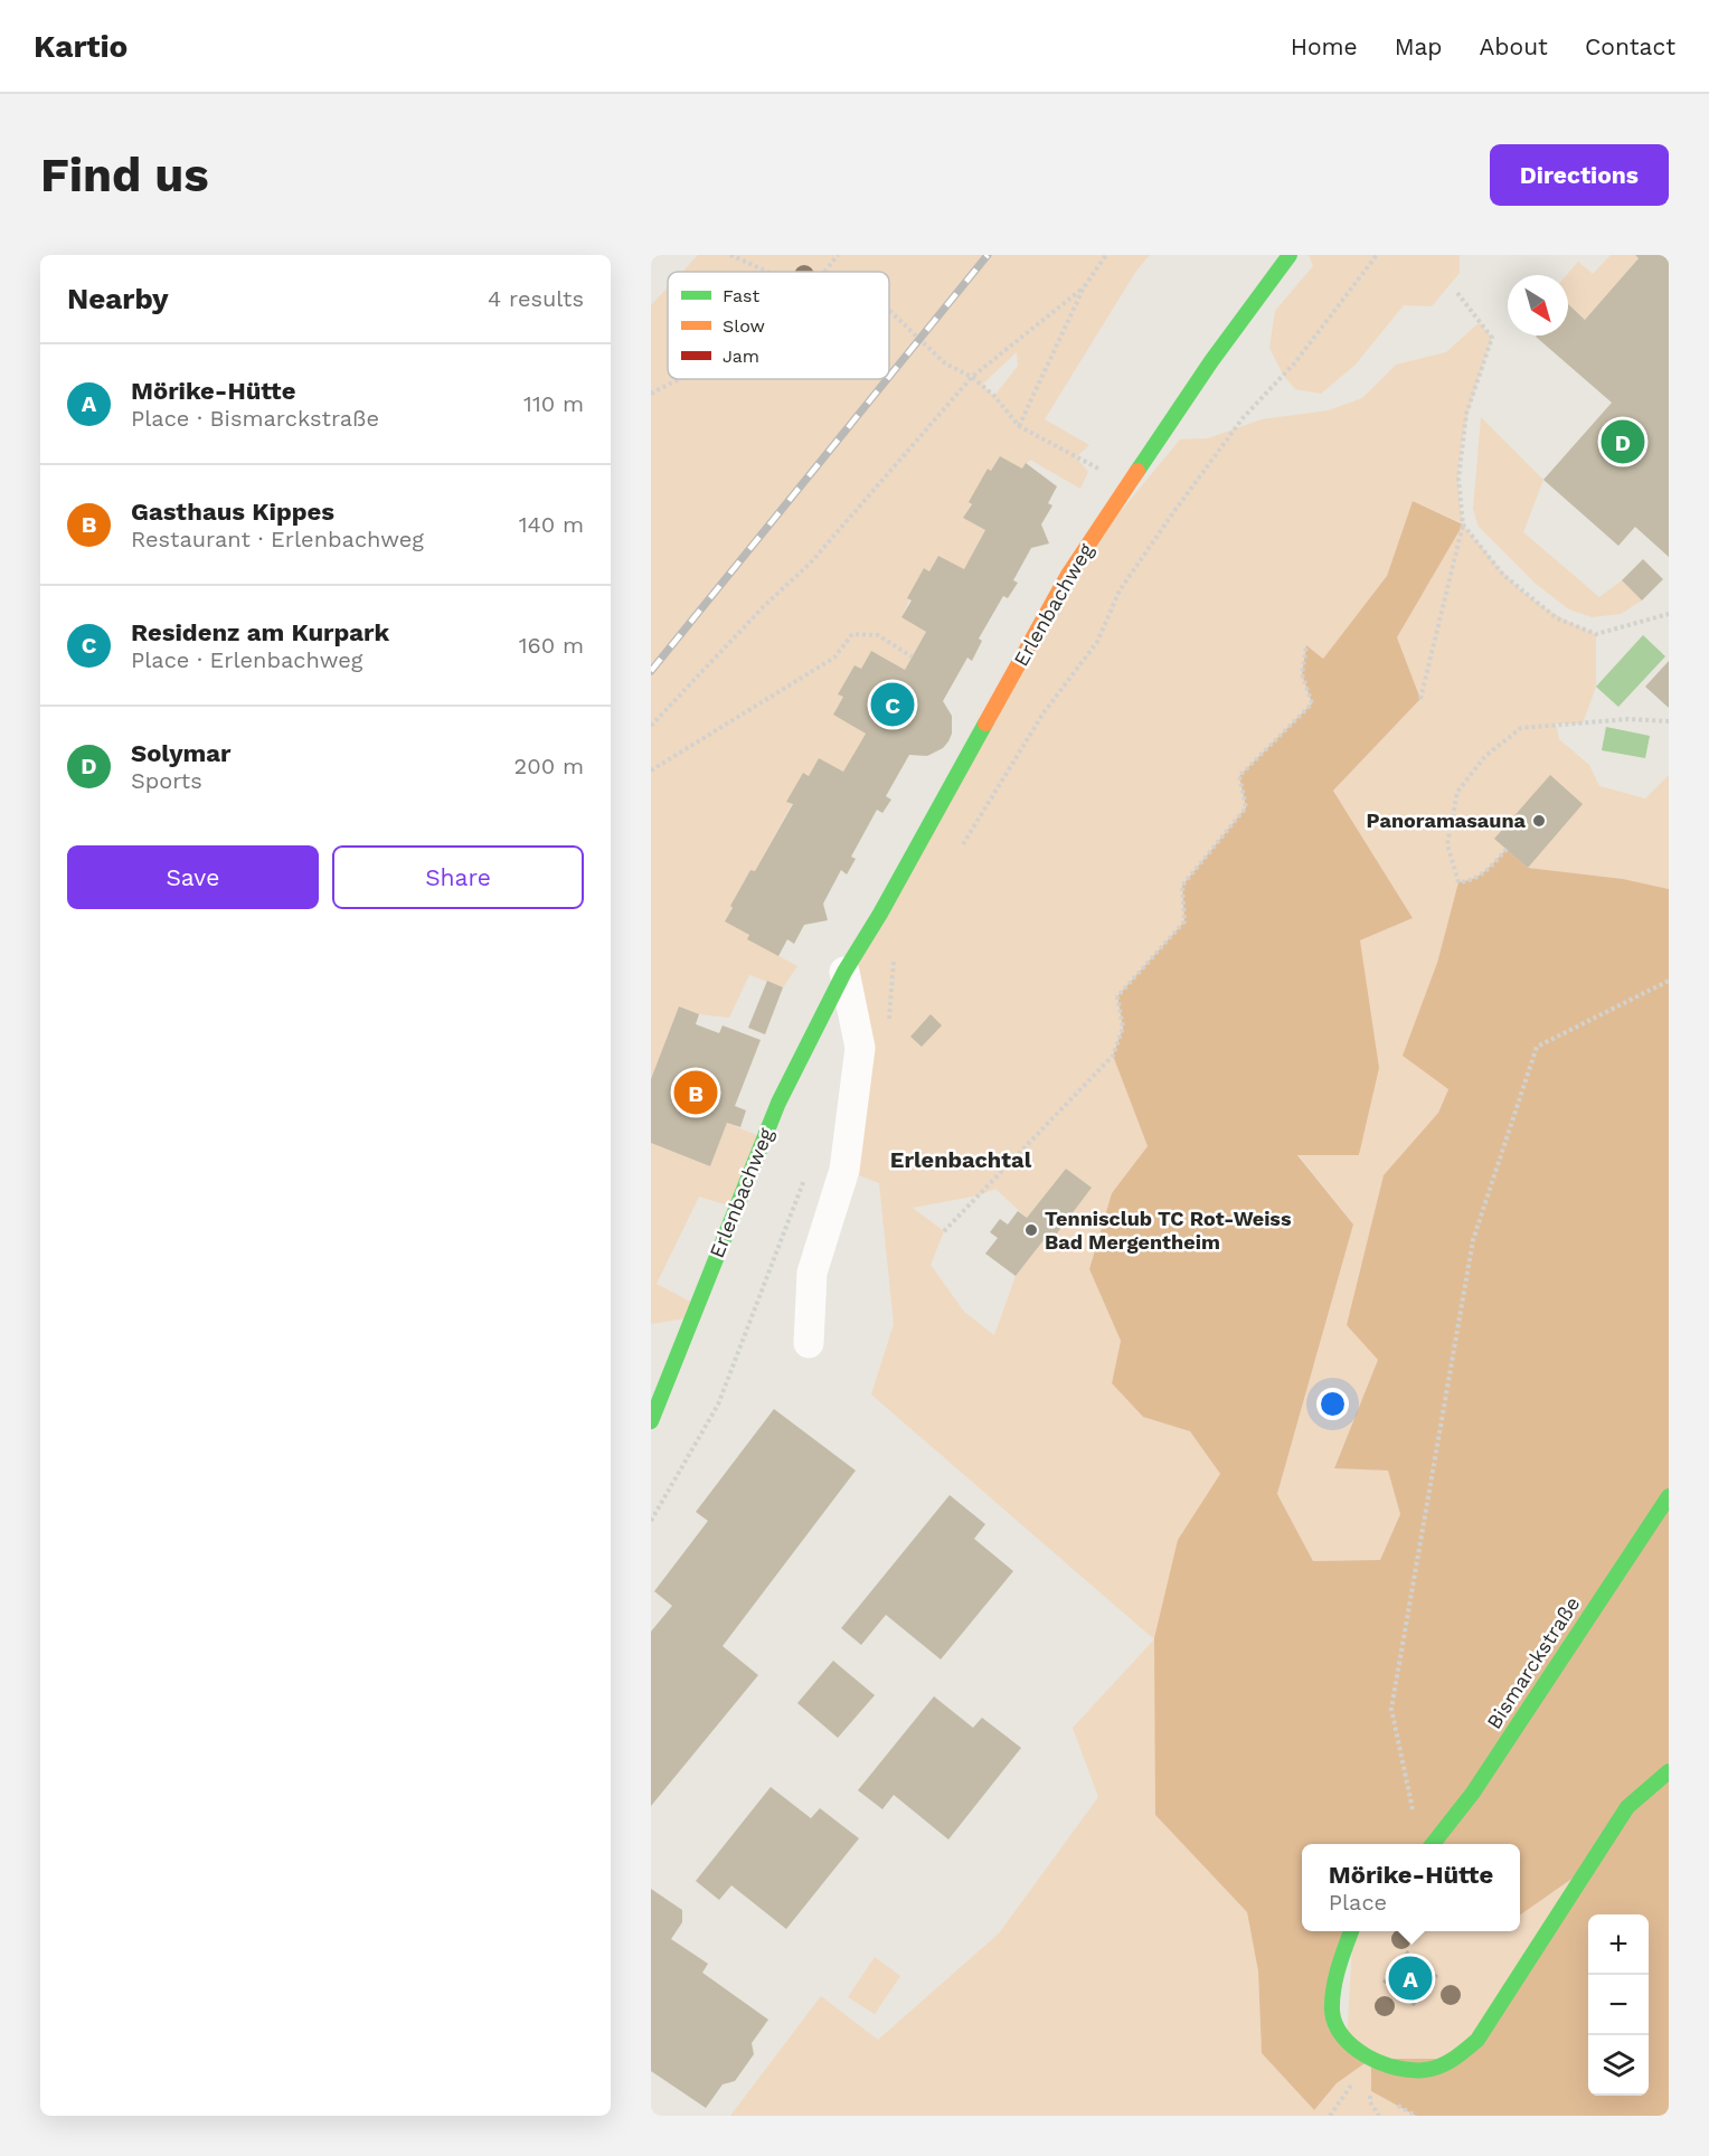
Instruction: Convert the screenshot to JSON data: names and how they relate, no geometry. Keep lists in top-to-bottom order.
{
  "streets": {
    "street": ["Erlenbachweg", "Bismarckstraße"]
  },
  "districts": ["Erlenbachtal"],
  "places": ["Panoramasauna", "Tennisclub TC Rot-Weiss Bad Mergentheim"],
  "legend": ["Fast", "Slow", "Jam"],
  "north": "bottom right",
  "page": {
    "header": "Kartio",
    "nav": [
      "Home",
      "Map",
      "About",
      "Contact"
    ],
    "buttons": [
      "Directions",
      ["Save", "Share"]
    ],
    "title": "Find us",
    "heading": ["Nearby", "4 results"],
    "list": [
      {
        "mark": "A",
        "name": "Mörike-Hütte",
        "note": "Place · Bismarckstraße",
        "value": "110 m"
      },
      {
        "mark": "B",
        "name": "Gasthaus Kippes",
        "note": "Restaurant · Erlenbachweg",
        "value": "140 m"
      },
      {
        "mark": "C",
        "name": "Residenz am Kurpark",
        "note": "Place · Erlenbachweg",
        "value": "160 m"
      },
      {
        "mark": "D",
        "name": "Solymar",
        "note": "Sports",
        "value": "200 m"
      }
    ],
    "pins": [
      "D",
      "C",
      "B",
      "A"
    ],
    "popup": ["Mörike-Hütte", "Place"],
    "map_buttons": ["+", "−"]
  }
}
